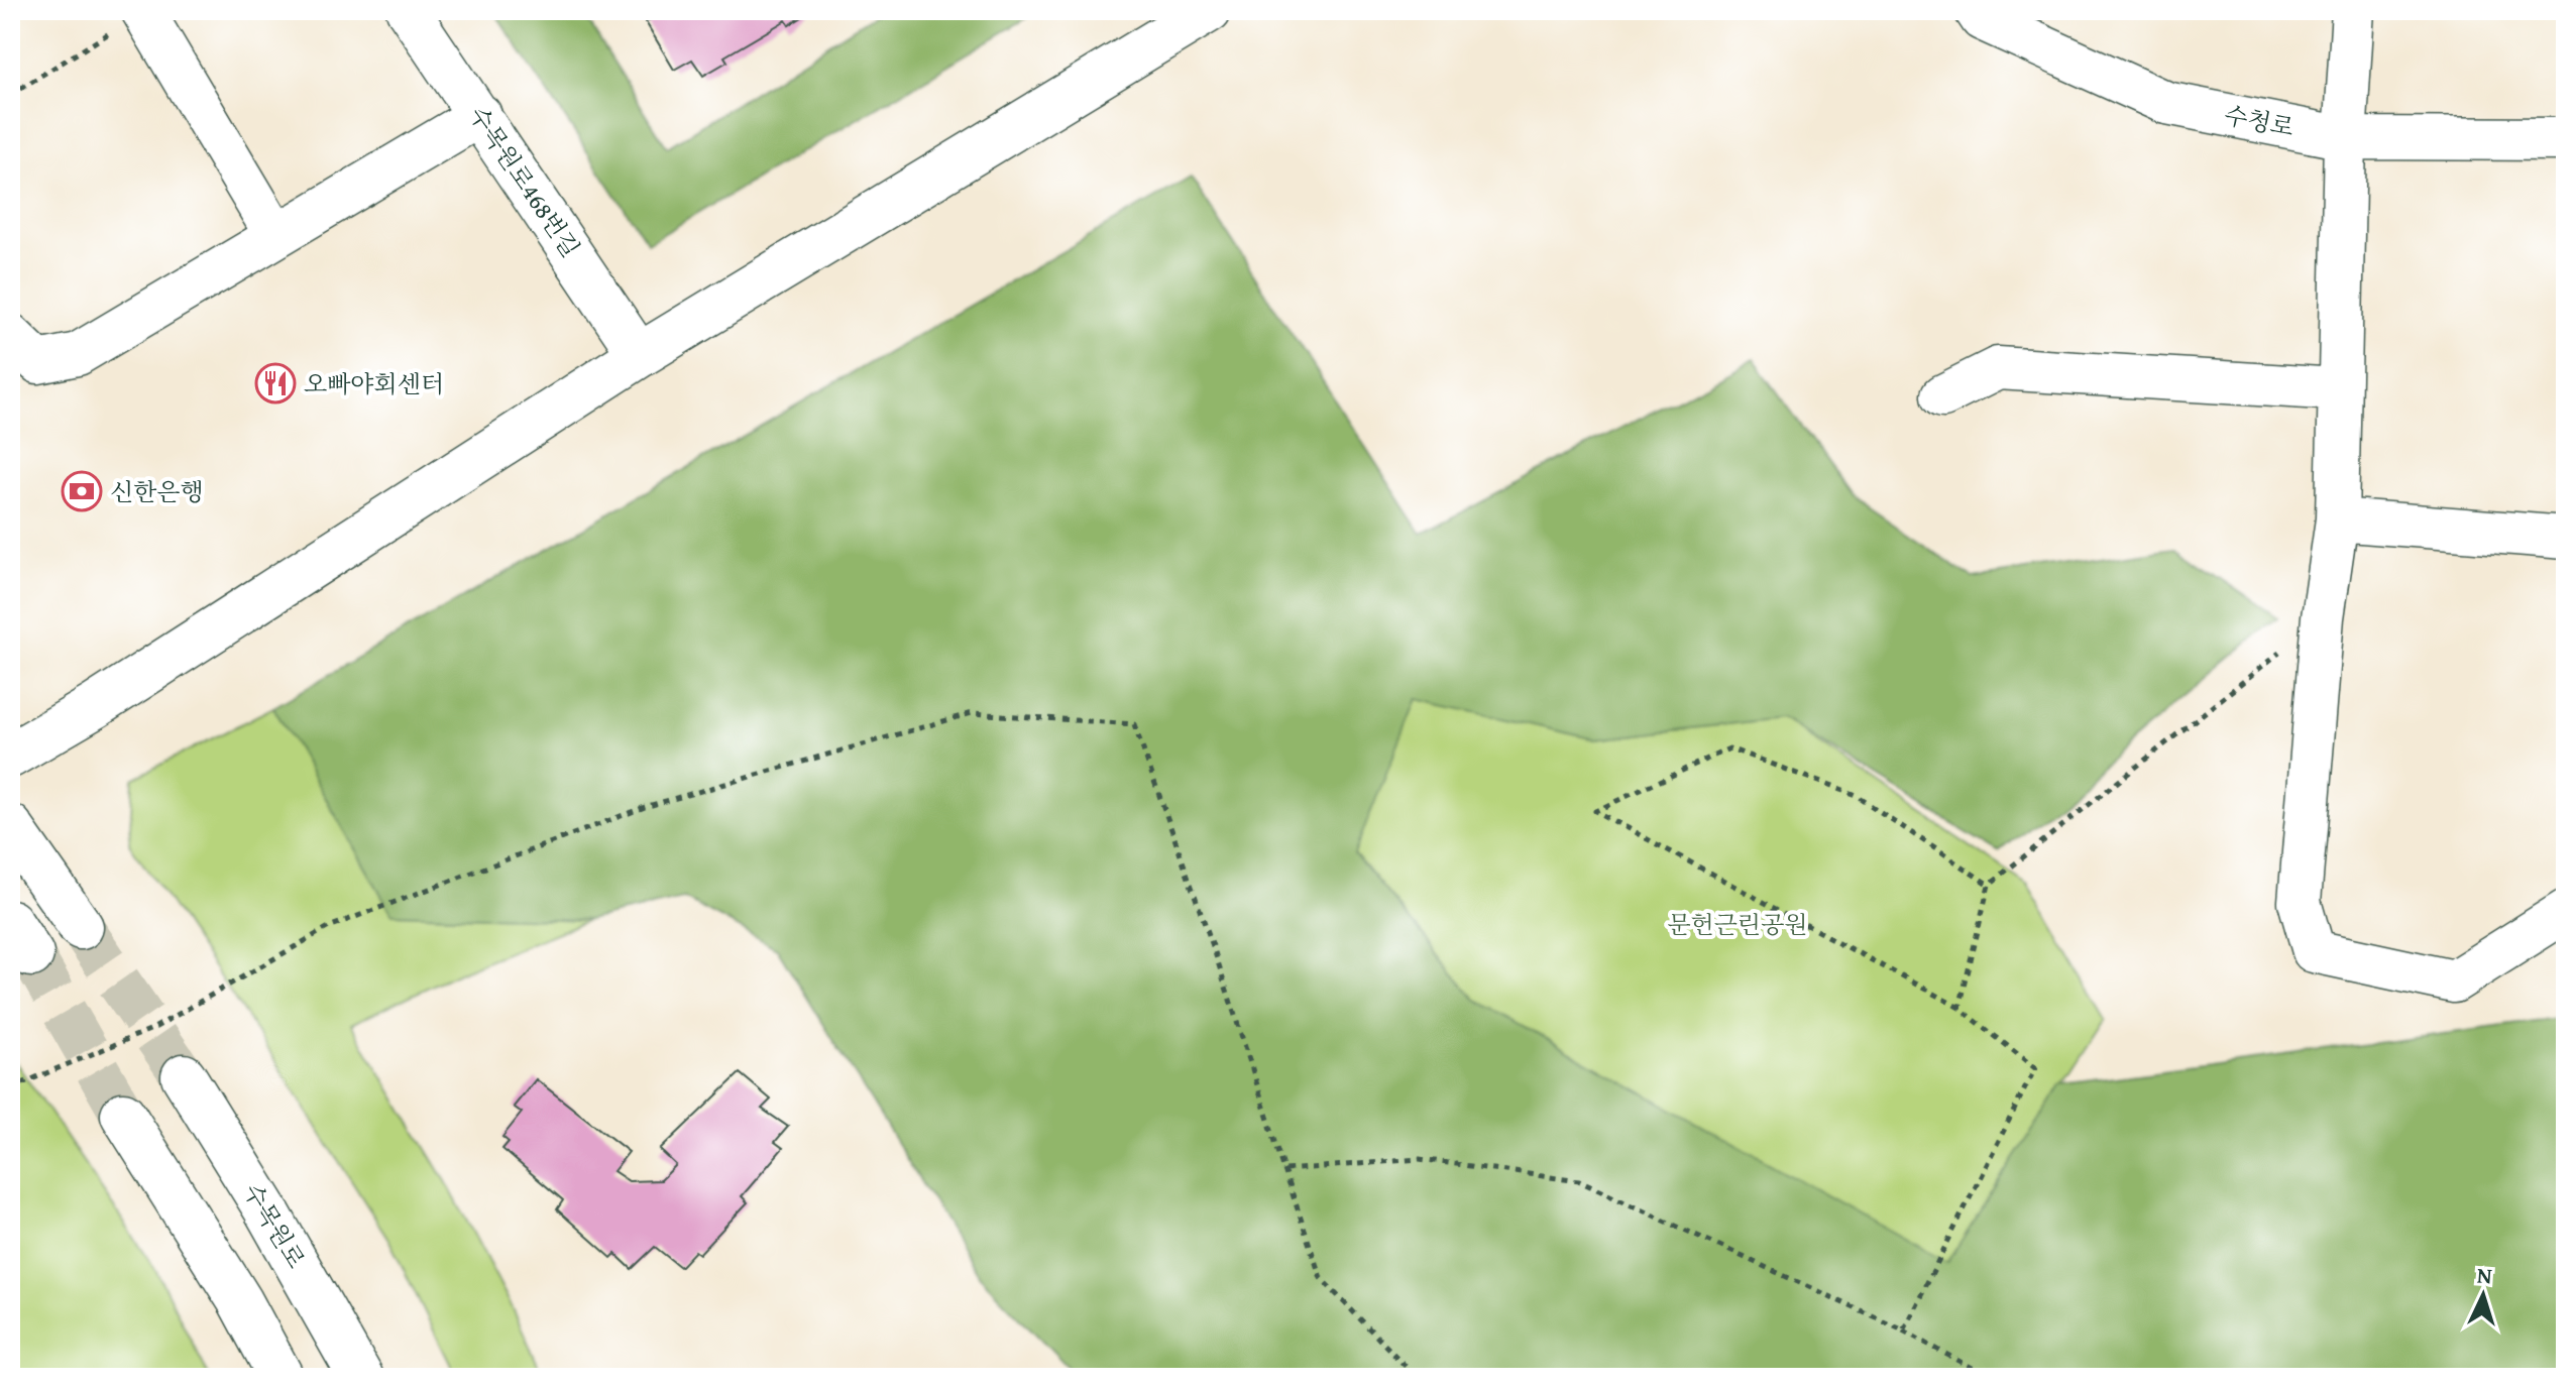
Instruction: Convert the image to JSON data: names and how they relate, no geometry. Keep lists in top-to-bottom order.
{
  "streets": {
    "street": ["수청로", "수목원로468번길", "수목원로"]
  },
  "parks": ["문헌근린공원"],
  "places": {
    "restaurant": ["오빠야회센터"],
    "bank": ["신한은행"]
  },
  "north": "top"
}
